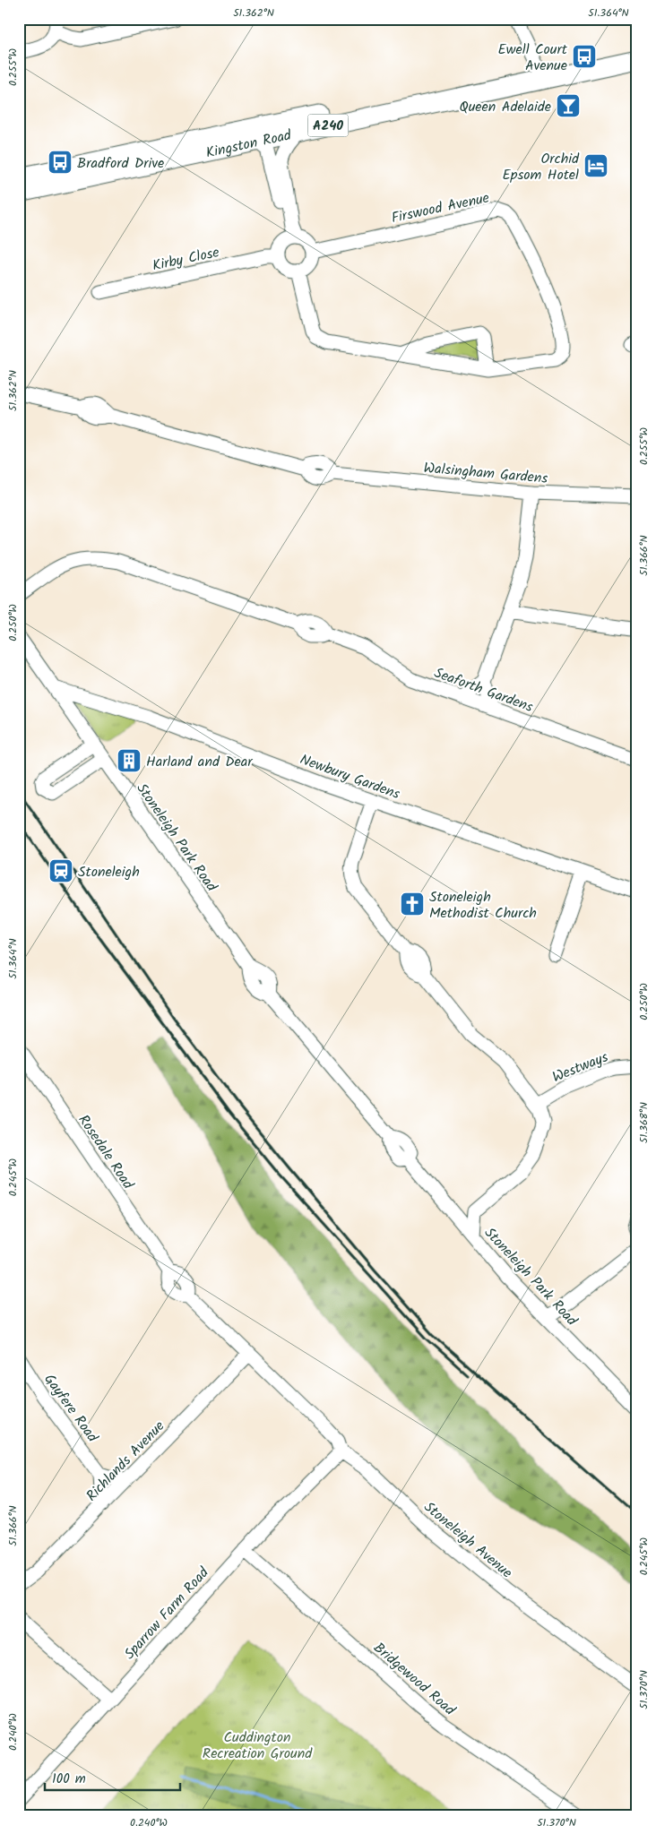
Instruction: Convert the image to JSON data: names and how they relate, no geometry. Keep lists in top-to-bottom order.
{
  "streets": {
    "highway": ["A240", "Kingston Road"],
    "street": [
      "Firswood Avenue",
      "Kirby Close",
      "Walsingham Gardens",
      "Seaforth Gardens",
      "Newbury Gardens",
      "Stoneleigh Park Road",
      "Westways",
      "Rosedale Road",
      "Gayfere Road",
      "Richlands Avenue",
      "Stoneleigh Avenue",
      "Sparrow Farm Road",
      "Bridgewood Road"
    ]
  },
  "crossings": [
    ["Firswood Avenue", "Kirby Close"],
    ["Newbury Gardens", "Stoneleigh Park Road"],
    ["Rosedale Road", "Richlands Avenue"],
    ["Rosedale Road", "Stoneleigh Avenue"],
    ["Stoneleigh Avenue", "Sparrow Farm Road"],
    ["Sparrow Farm Road", "Bridgewood Road"]
  ],
  "parks": ["Cuddington Recreation Ground"],
  "places": {
    "bus stop": ["Ewell Court Avenue", "Bradford Drive"],
    "bar": ["Queen Adelaide"],
    "hotel": ["Orchid Epsom Hotel"],
    "building": ["Harland and Dear"],
    "station": ["Stoneleigh"],
    "church": ["Stoneleigh Methodist Church"]
  },
  "scale_bar": "100 m",
  "coordinates": [
    "51.362°N",
    "51.364°N",
    "0.255°W",
    "51.366°N",
    "0.250°W",
    "51.368°N",
    "0.245°W",
    "51.370°N",
    "0.240°W"
  ]
}
